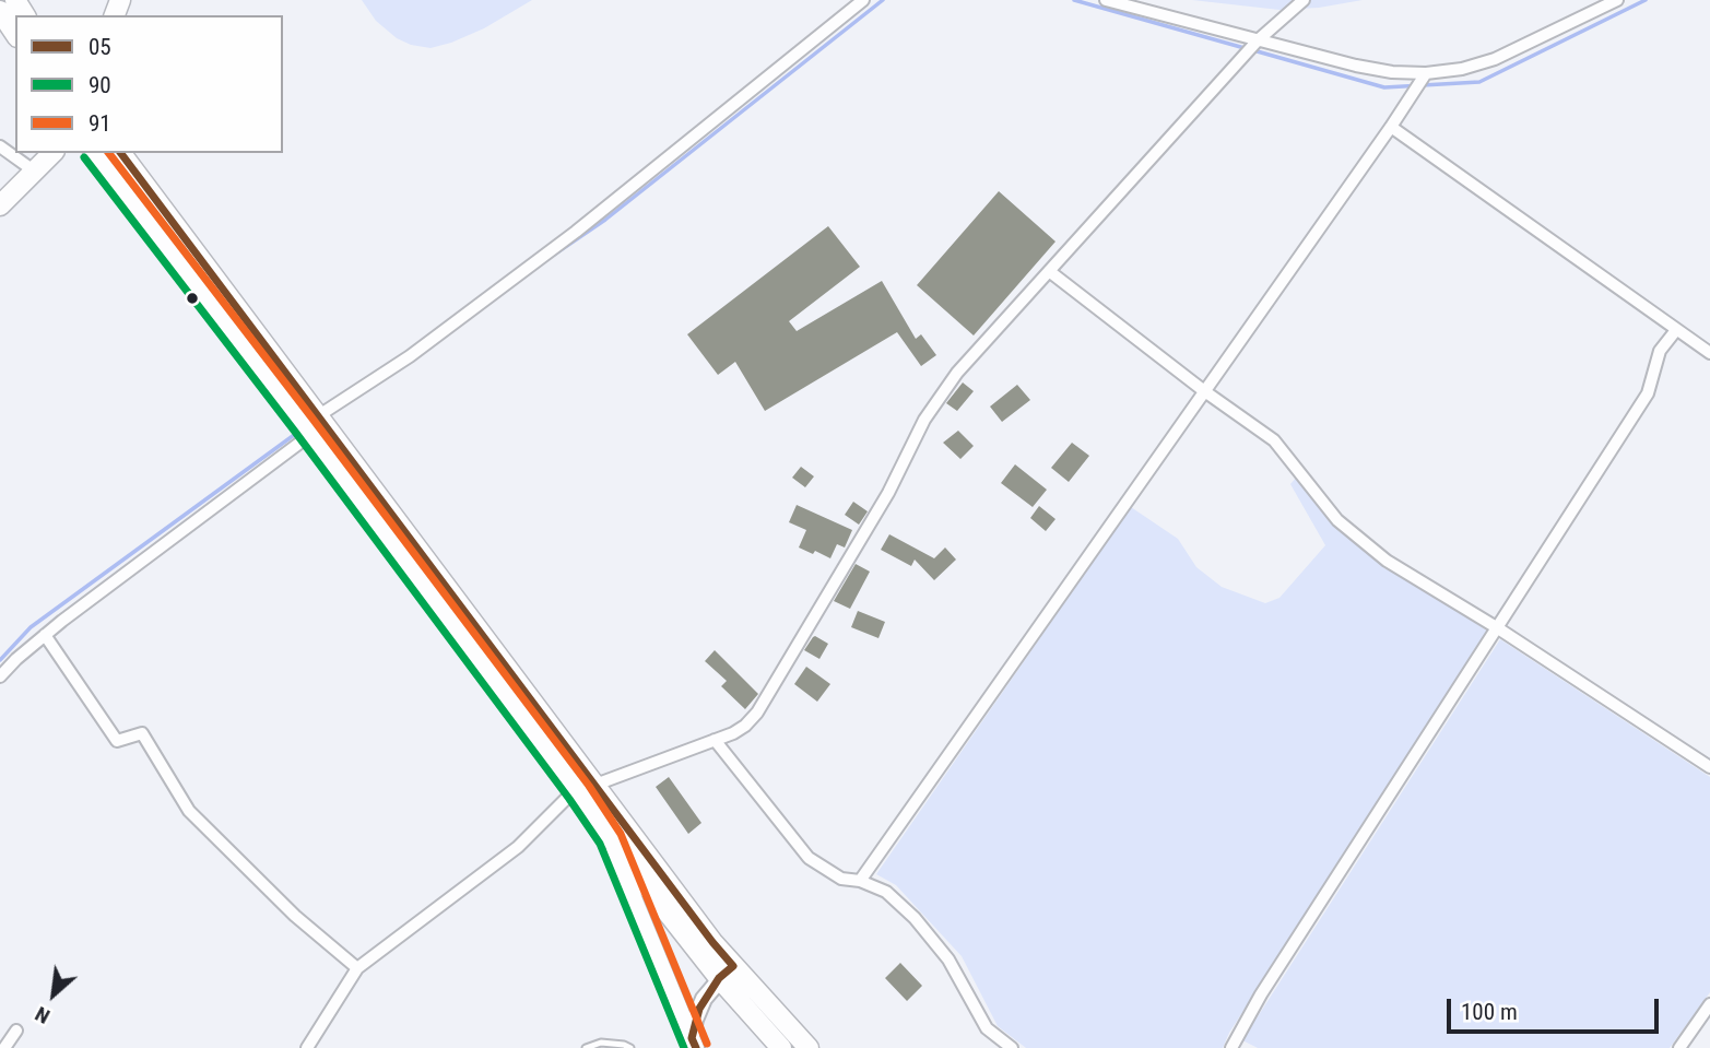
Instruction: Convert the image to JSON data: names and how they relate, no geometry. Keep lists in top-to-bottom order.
{
  "lines": ["transit line 05", "transit line 91", "transit line 90"],
  "legend": ["05", "90", "91"],
  "scale_bar": "100 m",
  "north": "bottom left"
}
